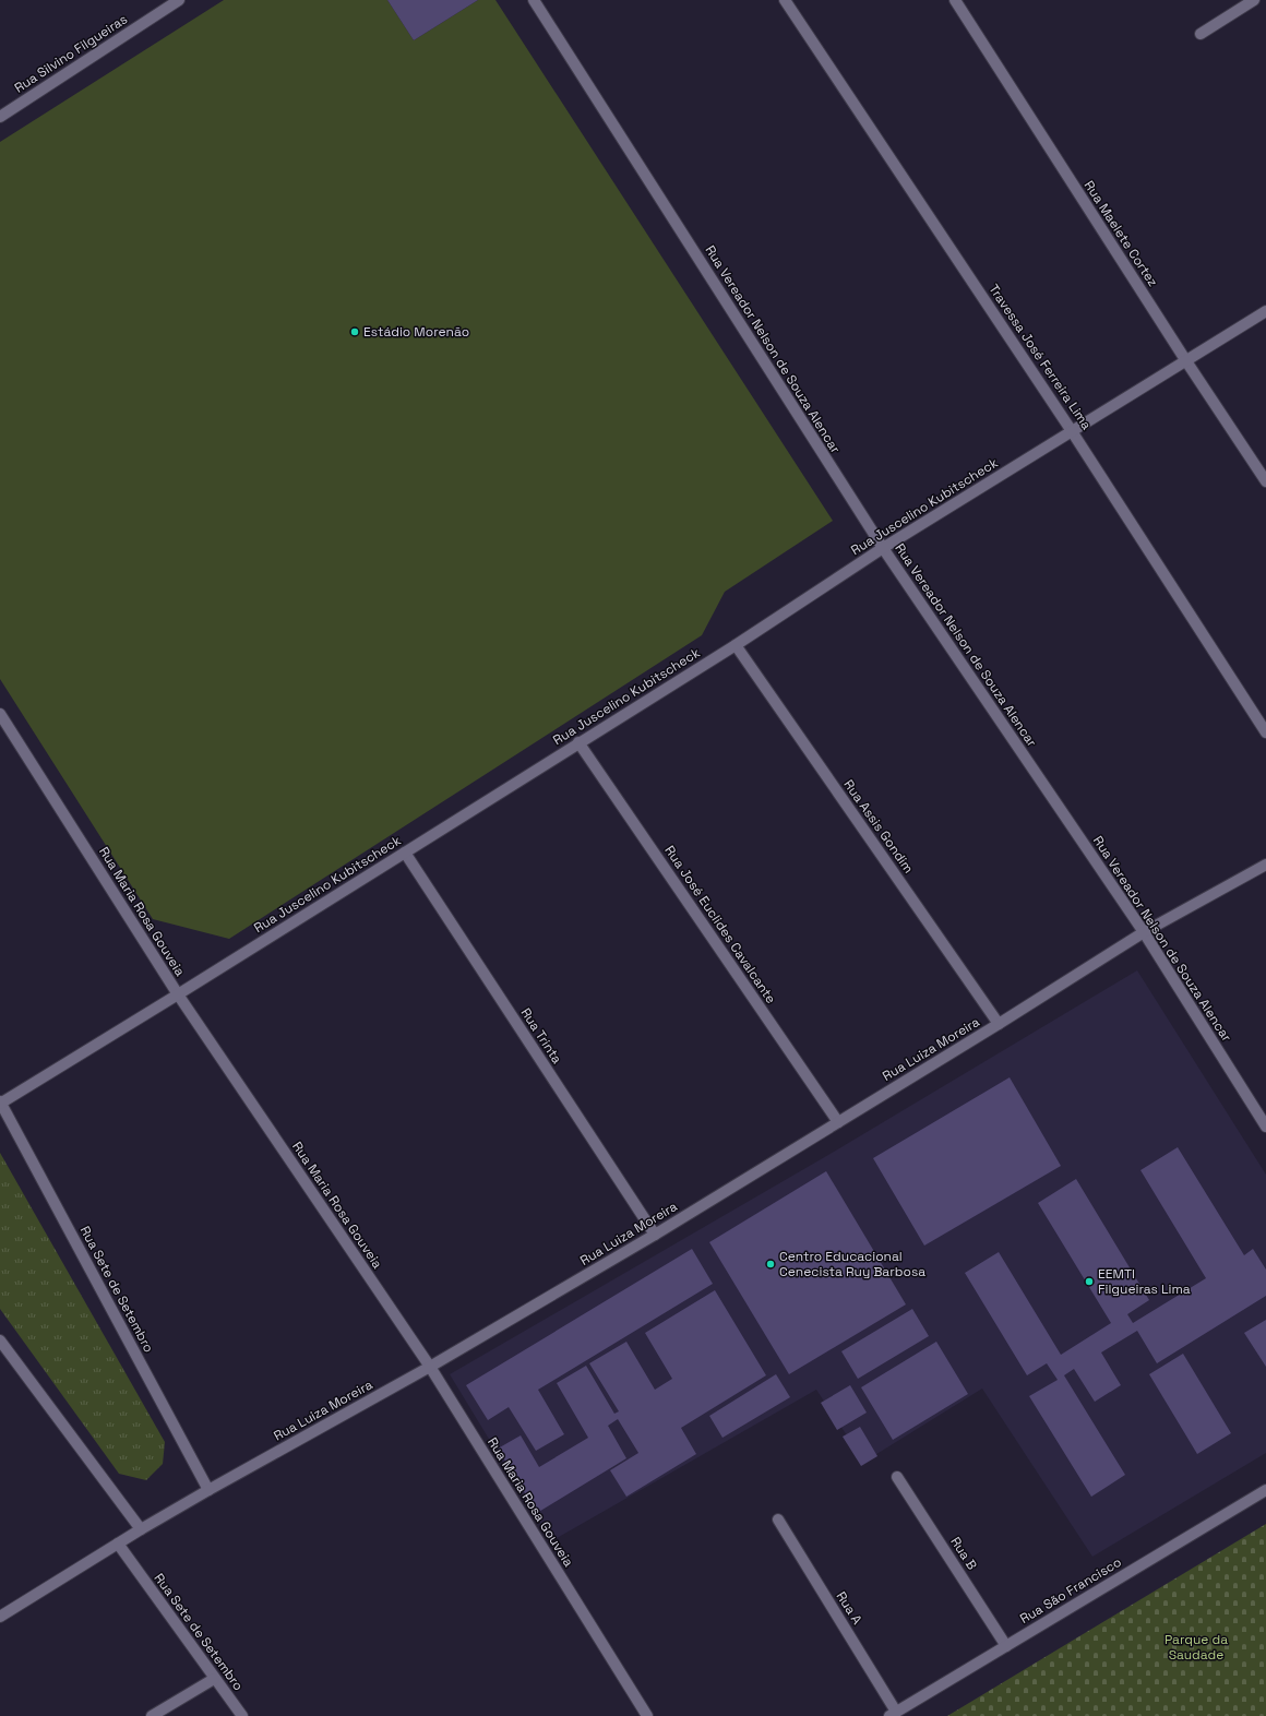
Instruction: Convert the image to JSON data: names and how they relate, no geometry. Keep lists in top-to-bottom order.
{
  "streets": {
    "street": [
      "Rua Silvino Filgueiras",
      "Rua Maelete Cortez",
      "Rua Vereador Nelson de Souza Alencar",
      "Travessa José Ferreira Lima",
      "Rua Juscelino Kubitscheck",
      "Rua Assis Gondim",
      "Rua Maria Rosa Gouveia",
      "Rua José Euclides Cavalcante",
      "Rua Trinta",
      "Rua Luiza Moreira",
      "Rua Sete de Setembro",
      "Rua B",
      "Rua São Francisco",
      "Rua A"
    ]
  },
  "crossings": [
    ["Rua Maelete Cortez", "Rua Juscelino Kubitscheck"],
    ["Rua Vereador Nelson de Souza Alencar", "Rua Juscelino Kubitscheck"],
    ["Rua Vereador Nelson de Souza Alencar", "Rua Luiza Moreira"],
    ["Travessa José Ferreira Lima", "Rua Juscelino Kubitscheck"],
    ["Rua Juscelino Kubitscheck", "Rua Assis Gondim"],
    ["Rua Juscelino Kubitscheck", "Rua Maria Rosa Gouveia"],
    ["Rua Juscelino Kubitscheck", "Rua José Euclides Cavalcante"],
    ["Rua Juscelino Kubitscheck", "Rua Trinta"],
    ["Rua Juscelino Kubitscheck", "Rua Sete de Setembro"],
    ["Rua Assis Gondim", "Rua Luiza Moreira"],
    ["Rua Maria Rosa Gouveia", "Rua Luiza Moreira"],
    ["Rua José Euclides Cavalcante", "Rua Luiza Moreira"],
    ["Rua Trinta", "Rua Luiza Moreira"],
    ["Rua Luiza Moreira", "Rua Sete de Setembro"],
    ["Rua B", "Rua São Francisco"],
    ["Rua São Francisco", "Rua A"]
  ],
  "parks": ["Parque da Saudade"],
  "places": ["Estádio Morenão", "Centro Educacional Cenecista Ruy Barbosa", "EEMTI Filgueiras Lima"]
}
